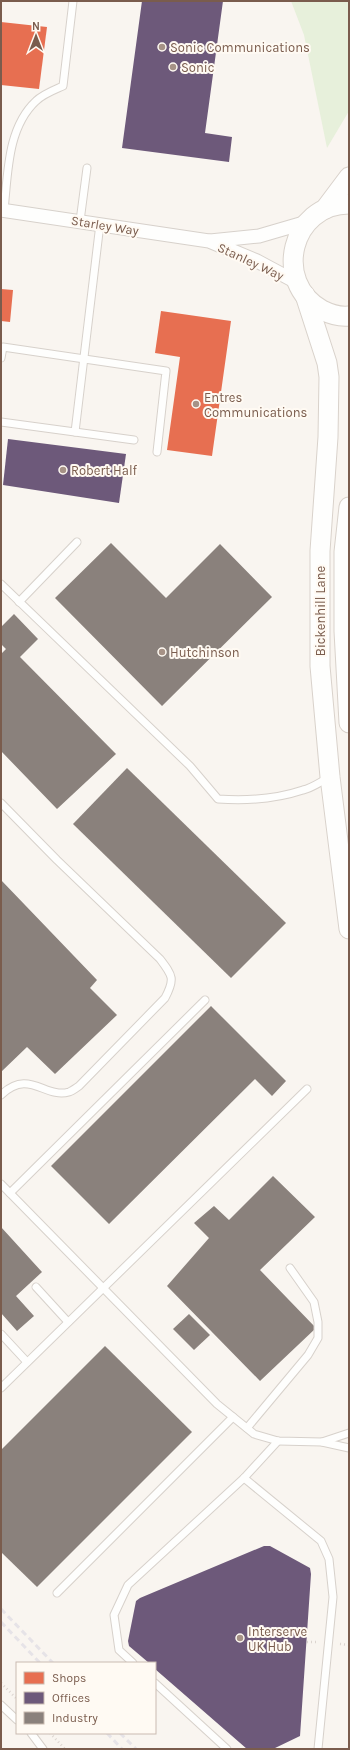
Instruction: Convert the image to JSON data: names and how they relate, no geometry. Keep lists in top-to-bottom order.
{
  "streets": {
    "main road": ["Bickenhill Lane"],
    "street": ["Starley Way", "Stanley Way"]
  },
  "crossings": [
    ["Starley Way", "Stanley Way"],
    ["Stanley Way", "Bickenhill Lane"]
  ],
  "places": [
    "Sonic Communications",
    "Sonic",
    "Entres Communications",
    "Robert Half",
    "Hutchinson",
    "Interserve UK Hub"
  ],
  "legend": ["Shops", "Offices", "Industry"],
  "north": "top"
}
